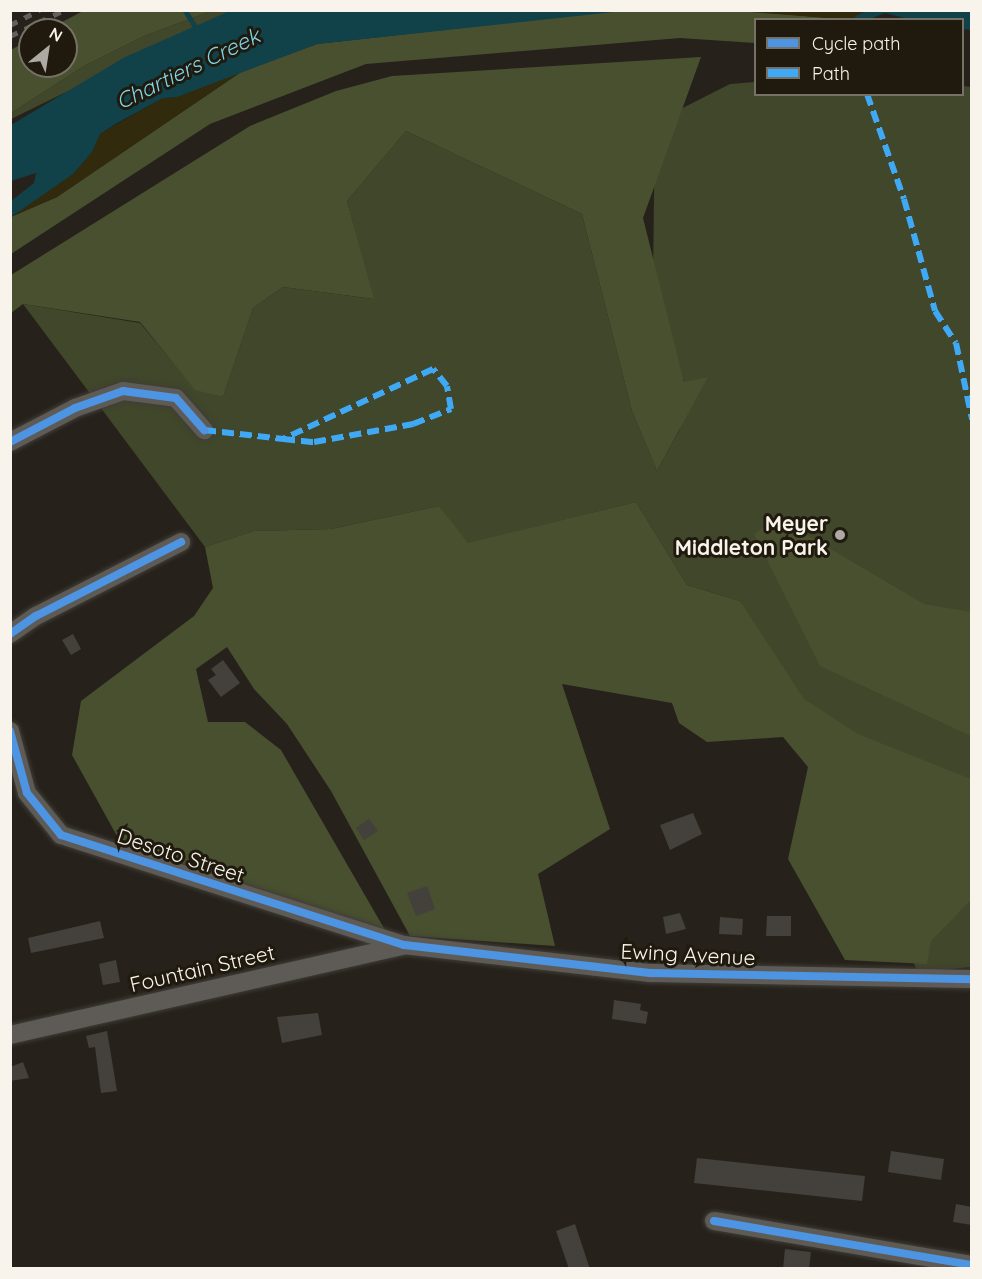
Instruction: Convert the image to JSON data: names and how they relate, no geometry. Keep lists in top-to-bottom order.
{
  "streets": {
    "street": ["Desoto Street", "Ewing Avenue", "Fountain Street"]
  },
  "crossings": [
    ["Desoto Street", "Ewing Avenue"],
    ["Desoto Street", "Fountain Street"],
    ["Ewing Avenue", "Fountain Street"]
  ],
  "water": ["Chartiers Creek"],
  "places": ["Meyer Middleton Park"],
  "legend": ["Cycle path", "Path"],
  "north": "top right"
}
